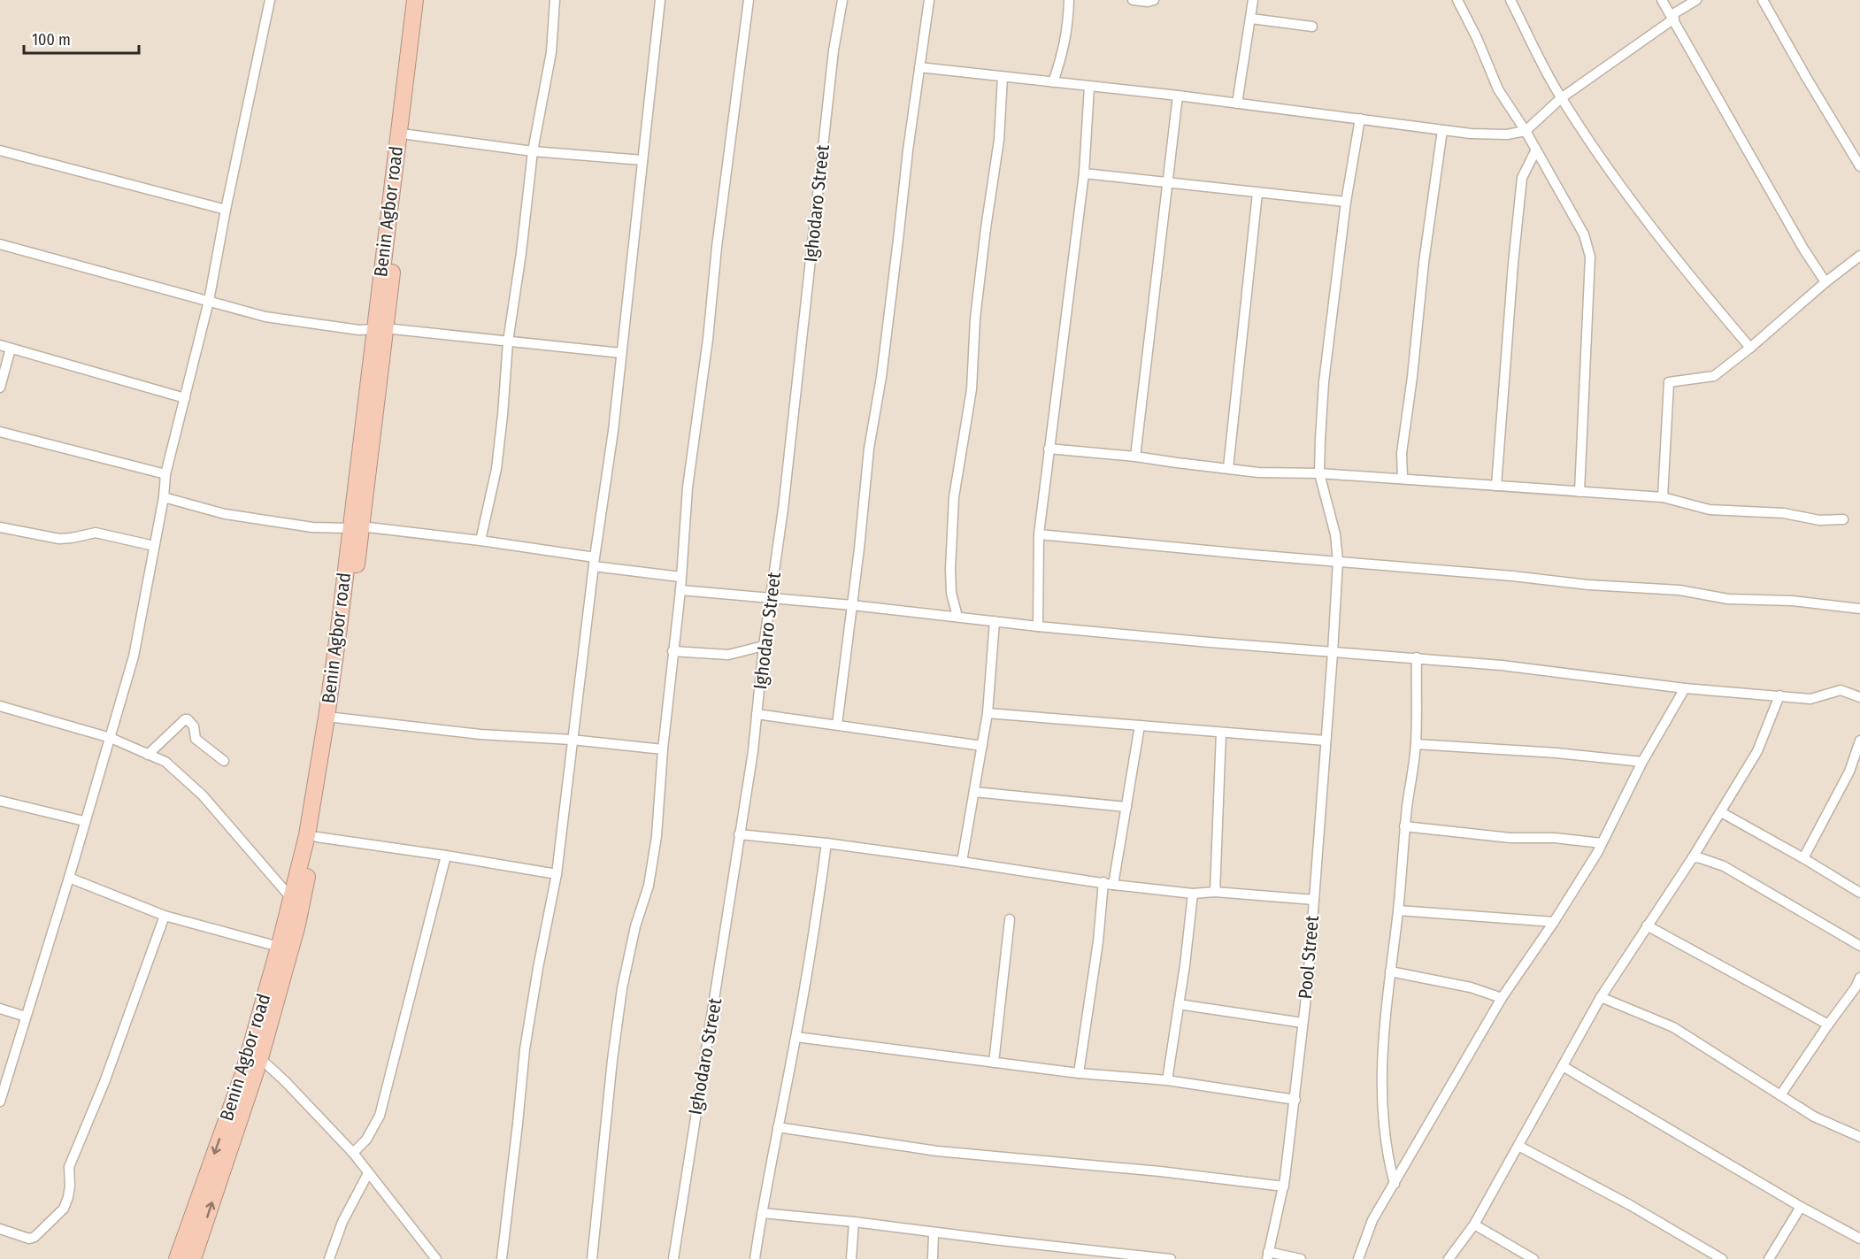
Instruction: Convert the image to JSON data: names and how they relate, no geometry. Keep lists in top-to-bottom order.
{
  "streets": {
    "highway": ["Benin Agbor road"],
    "street": ["Ighodaro Street", "Pool Street"]
  },
  "scale_bar": "100 m"
}
